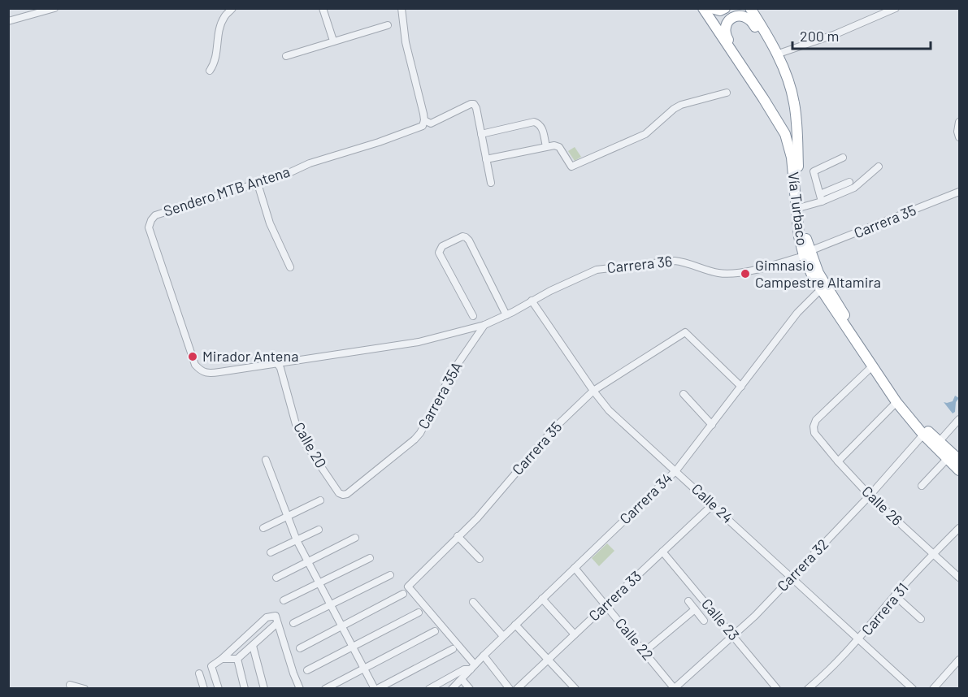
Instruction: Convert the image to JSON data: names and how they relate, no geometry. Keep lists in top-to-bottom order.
{
  "streets": {
    "highway": ["Vía Turbaco"],
    "street": [
      "Sendero MTB Antena",
      "Carrera 35",
      "Carrera 36",
      "Carrera 35A",
      "Calle 20",
      "Carrera 34",
      "Calle 24",
      "Calle 26",
      "Carrera 32",
      "Carrera 33",
      "Carrera 31",
      "Calle 23",
      "Calle 22"
    ]
  },
  "crossings": [
    ["Sendero MTB Antena", "Carrera 36"],
    ["Sendero MTB Antena", "Carrera 35A"],
    ["Sendero MTB Antena", "Calle 20"],
    ["Vía Turbaco", "Carrera 35"],
    ["Vía Turbaco", "Carrera 36"],
    ["Vía Turbaco", "Carrera 34"],
    ["Vía Turbaco", "Calle 26"],
    ["Vía Turbaco", "Carrera 32"],
    ["Carrera 35", "Carrera 36"],
    ["Carrera 35", "Carrera 34"],
    ["Carrera 35", "Calle 24"],
    ["Carrera 36", "Carrera 35A"],
    ["Carrera 36", "Calle 24"],
    ["Carrera 35A", "Calle 20"],
    ["Carrera 34", "Calle 24"],
    ["Carrera 34", "Calle 22"],
    ["Calle 24", "Carrera 32"],
    ["Calle 24", "Carrera 33"],
    ["Calle 24", "Carrera 31"],
    ["Calle 26", "Carrera 32"],
    ["Calle 26", "Carrera 31"],
    ["Carrera 32", "Calle 23"],
    ["Carrera 32", "Calle 22"],
    ["Carrera 33", "Calle 23"],
    ["Carrera 33", "Calle 22"]
  ],
  "places": ["Gimnasio Campestre Altamira", "Mirador Antena"],
  "scale_bar": "200 m"
}
